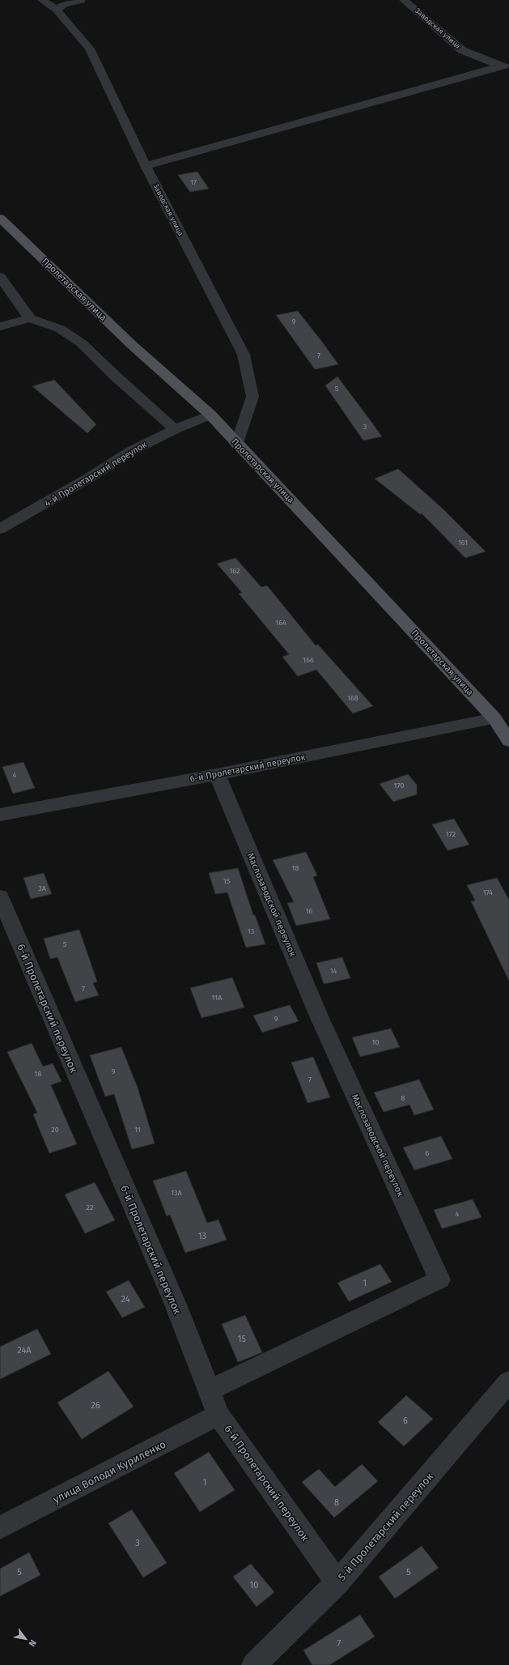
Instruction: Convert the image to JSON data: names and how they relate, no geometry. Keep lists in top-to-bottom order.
{
  "streets": {
    "main road": ["Пролетарская улица"],
    "street": [
      "Заводская улица",
      "4-й Пролетарский переулок",
      "6-й Пролетарский переулок",
      "Маслозаводской переулок",
      "улица Володи Куриленко",
      "5-й Пролетарский переулок"
    ]
  },
  "crossings": [
    ["Заводская улица", "Пролетарская улица"],
    ["Пролетарская улица", "4-й Пролетарский переулок"],
    ["Пролетарская улица", "6-й Пролетарский переулок"],
    ["6-й Пролетарский переулок", "Маслозаводской переулок"],
    ["6-й Пролетарский переулок", "улица Володи Куриленко"],
    ["6-й Пролетарский переулок", "5-й Пролетарский переулок"]
  ],
  "house_numbers": [
    "17",
    "9",
    "7",
    "5",
    "3",
    "161",
    "162",
    "164",
    "166",
    "168",
    "4",
    "170",
    "172",
    "18",
    "15",
    "3А",
    "174",
    "16",
    "13",
    "5",
    "14",
    "7",
    "11А",
    "9",
    "10",
    "9",
    "18",
    "7",
    "8",
    "20",
    "11",
    "6",
    "13А",
    "22",
    "4",
    "13",
    "1",
    "24",
    "15",
    "24А",
    "26",
    "6",
    "1",
    "8",
    "3",
    "5",
    "5",
    "10",
    "7"
  ],
  "north": "bottom right"
}
